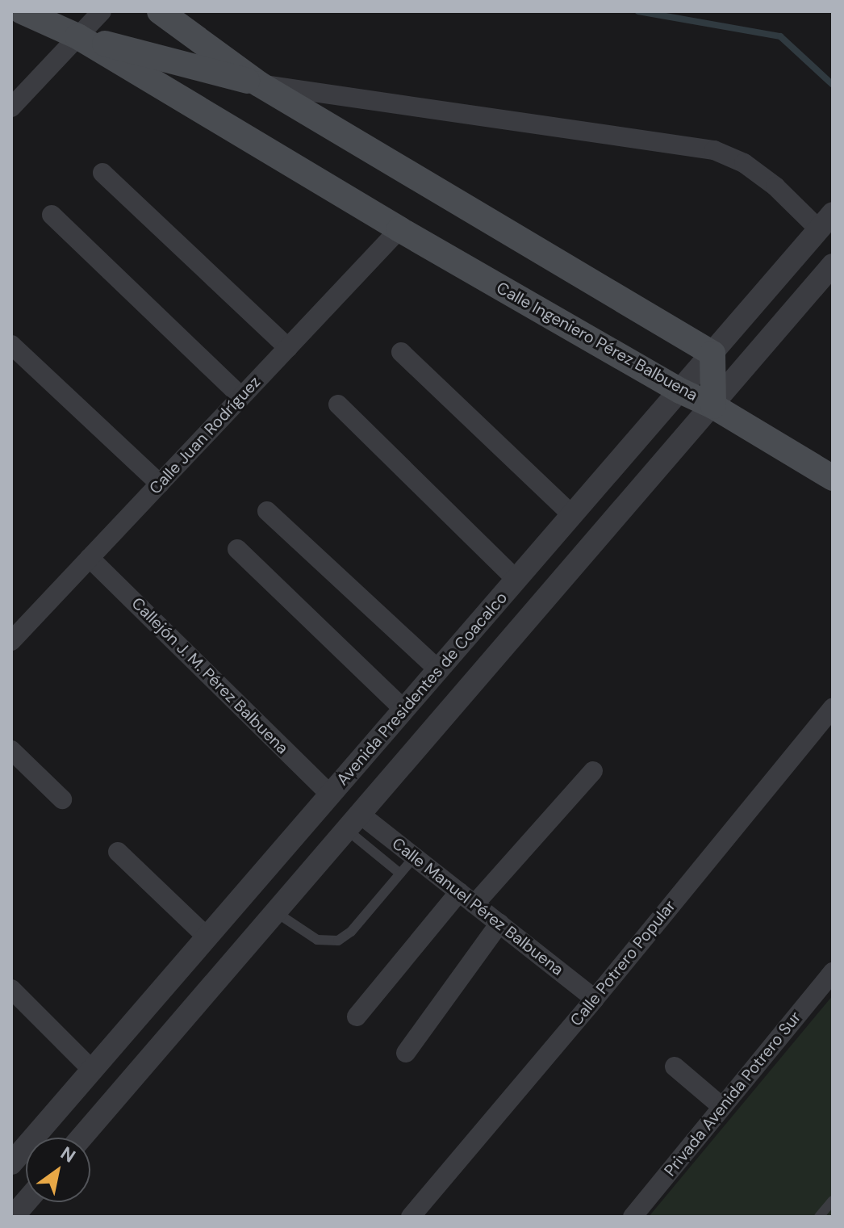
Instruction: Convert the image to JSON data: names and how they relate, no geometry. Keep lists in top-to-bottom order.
{
  "streets": {
    "main road": ["Calle Ingeniero Pérez Balbuena"],
    "street": [
      "Calle Juan Rodríguez",
      "Callejón J. M. Pérez Balbuena",
      "Avenida Presidentes de Coacalco",
      "Calle Manuel Pérez Balbuena",
      "Calle Potrero Popular",
      "Privada Avenida Potrero Sur"
    ]
  },
  "crossings": [
    ["Calle Ingeniero Pérez Balbuena", "Calle Juan Rodríguez"],
    ["Calle Ingeniero Pérez Balbuena", "Avenida Presidentes de Coacalco"],
    ["Calle Juan Rodríguez", "Callejón J. M. Pérez Balbuena"],
    ["Callejón J. M. Pérez Balbuena", "Avenida Presidentes de Coacalco"],
    ["Calle Manuel Pérez Balbuena", "Calle Potrero Popular"]
  ],
  "north": "top right"
}
